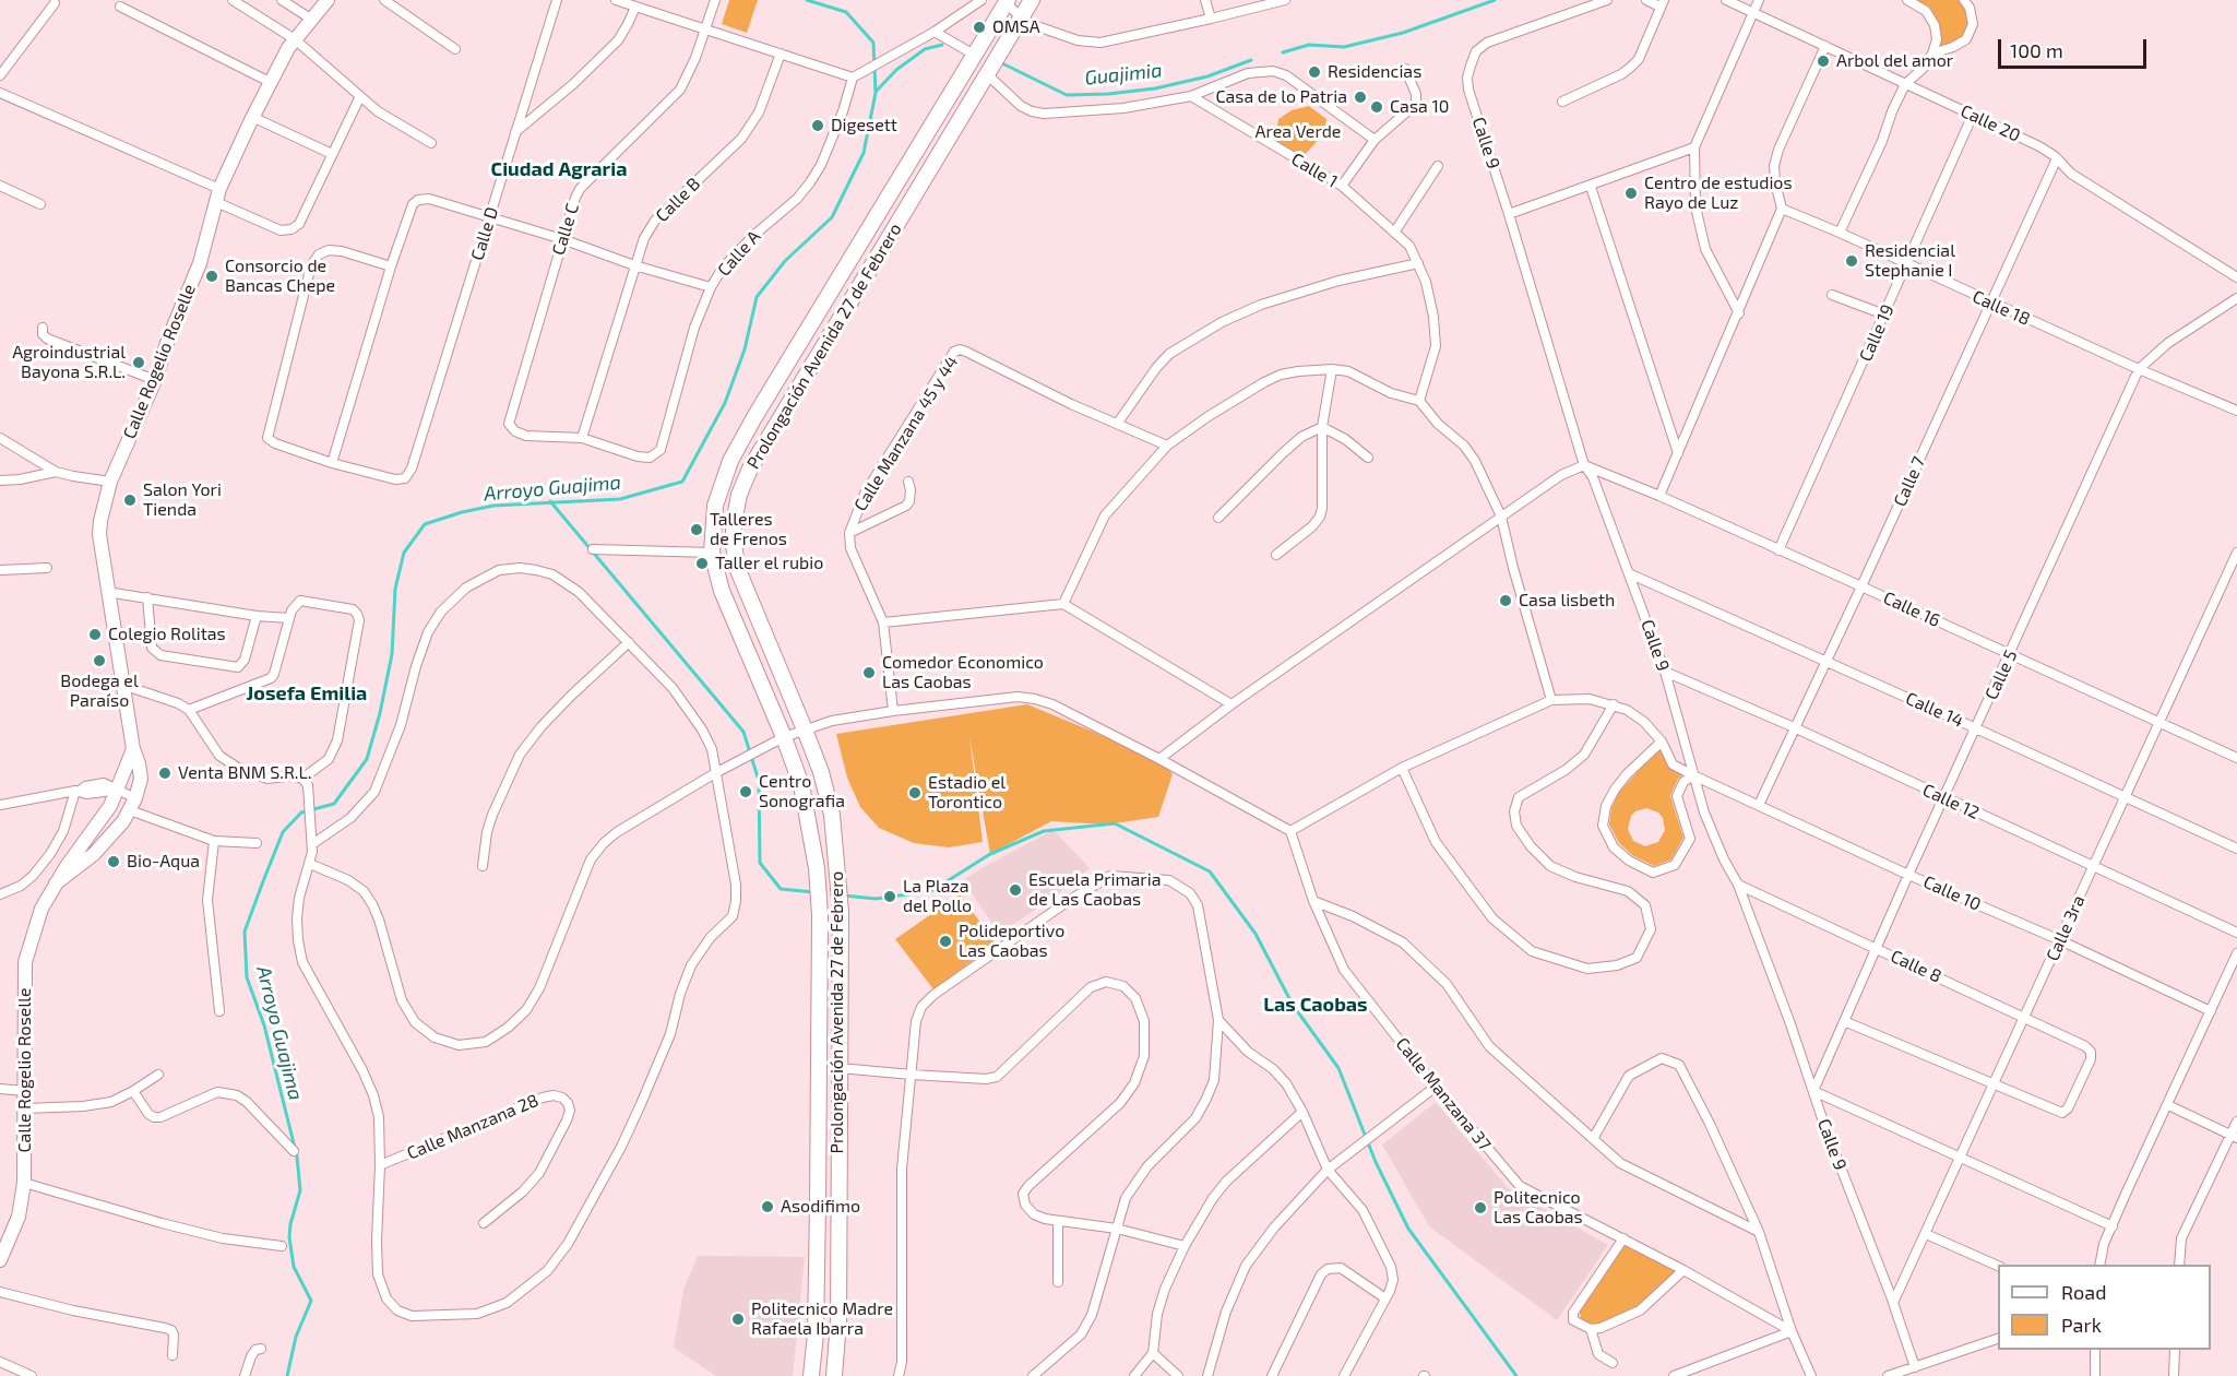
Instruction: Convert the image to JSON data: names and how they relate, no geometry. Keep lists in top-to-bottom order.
{
  "streets": {
    "main road": ["Prolongación Avenida 27 de Febrero"],
    "street": [
      "Calle 20",
      "Calle 9",
      "Calle 1",
      "Calle B",
      "Calle C",
      "Calle D",
      "Calle A",
      "Calle 18",
      "Calle 19",
      "Calle Rogelio Roselle",
      "Calle Manzana 45 y 44",
      "Calle 7",
      "Calle 16",
      "Calle 5",
      "Calle 14",
      "Calle 12",
      "Calle 10",
      "Calle 3ra",
      "Calle 8",
      "Calle Manzana 37",
      "Calle Manzana 28"
    ]
  },
  "crossings": [
    ["Calle 20", "Calle 19"],
    ["Calle 20", "Calle 7"],
    ["Calle 9", "Calle 16"],
    ["Calle 9", "Calle 5"],
    ["Calle 9", "Calle 14"],
    ["Calle 9", "Calle 12"],
    ["Calle 9", "Calle 10"],
    ["Calle 9", "Calle 3ra"],
    ["Calle 9", "Calle 8"],
    ["Calle B", "Calle C"],
    ["Calle B", "Calle A"],
    ["Calle C", "Calle A"],
    ["Calle 18", "Calle 19"],
    ["Calle 18", "Calle 7"],
    ["Calle 18", "Calle 5"],
    ["Calle 19", "Calle 16"],
    ["Calle 7", "Calle 16"],
    ["Calle 7", "Calle 14"],
    ["Calle 7", "Calle 12"],
    ["Calle 7", "Calle 10"],
    ["Calle 16", "Calle 5"],
    ["Calle 16", "Calle 3ra"],
    ["Calle 5", "Calle 14"],
    ["Calle 5", "Calle 12"],
    ["Calle 5", "Calle 10"],
    ["Calle 5", "Calle 8"],
    ["Calle 14", "Calle 3ra"],
    ["Calle 12", "Calle 3ra"],
    ["Calle 10", "Calle 3ra"],
    ["Calle 3ra", "Calle 8"]
  ],
  "districts": ["Ciudad Agraria", "Josefa Emilia", "Las Caobas"],
  "water": ["Guajimia", "Arroyo Guajima"],
  "parks": ["Area Verde"],
  "places": [
    "OMSA",
    "Arbol del amor",
    "Residencias",
    "Casa de lo Patria",
    "Casa 10",
    "Digesett",
    "Centro de estudios Rayo de Luz",
    "Residencial Stephanie I",
    "Consorcio de Bancas Chepe",
    "Agroindustrial Bayona S.R.L.",
    "Salon Yori Tienda",
    "Talleres de Frenos",
    "Taller el rubio",
    "Casa lisbeth",
    "Colegio Rolitas",
    "Bodega el Paraíso",
    "Comedor Economico Las Caobas",
    "Venta BNM S.R.L.",
    "Centro Sonografia",
    "Estadio el Torontico",
    "Bio-Aqua",
    "Escuela Primaria de Las Caobas",
    "La Plaza del Pollo",
    "Polideportivo Las Caobas",
    "Asodifimo",
    "Politecnico Las Caobas",
    "Politecnico Madre Rafaela Ibarra"
  ],
  "legend": ["Road", "Park"],
  "scale_bar": "100 m"
}
